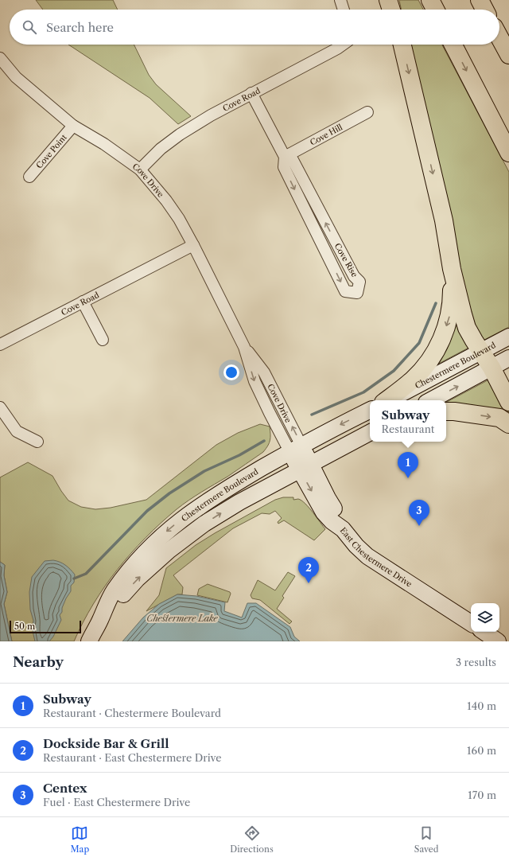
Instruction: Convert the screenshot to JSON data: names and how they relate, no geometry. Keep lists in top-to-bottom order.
{
  "streets": {
    "main road": ["Chestermere Boulevard", "East Chestermere Drive"],
    "street": [
      "Cove Road",
      "Cove Hill",
      "Cove Point",
      "Cove Drive",
      "Cove Rise"
    ]
  },
  "crossings": [
    ["Cove Road", "Cove Drive"],
    ["Cove Road", "Cove Rise"],
    ["Cove Hill", "Cove Rise"],
    ["Cove Point", "Cove Drive"],
    ["Cove Drive", "Chestermere Boulevard"],
    ["Cove Drive", "East Chestermere Drive"],
    ["Chestermere Boulevard", "East Chestermere Drive"]
  ],
  "water": ["Chestermere Lake"],
  "scale_bar": "50 m",
  "page": {
    "search": "Search here",
    "popup": ["Subway", "Restaurant"],
    "pins": ["1", "3", "2"],
    "scale": "50 m",
    "heading": ["Nearby", "3 results"],
    "list": [
      {
        "mark": "1",
        "name": "Subway",
        "note": "Restaurant · Chestermere Boulevard",
        "value": "140 m"
      },
      {
        "mark": "2",
        "name": "Dockside Bar & Grill",
        "note": "Restaurant · East Chestermere Drive",
        "value": "160 m"
      },
      {
        "mark": "3",
        "name": "Centex",
        "note": "Fuel · East Chestermere Drive",
        "value": "170 m"
      }
    ],
    "nav": ["Map", "Directions", "Saved"]
  }
}
